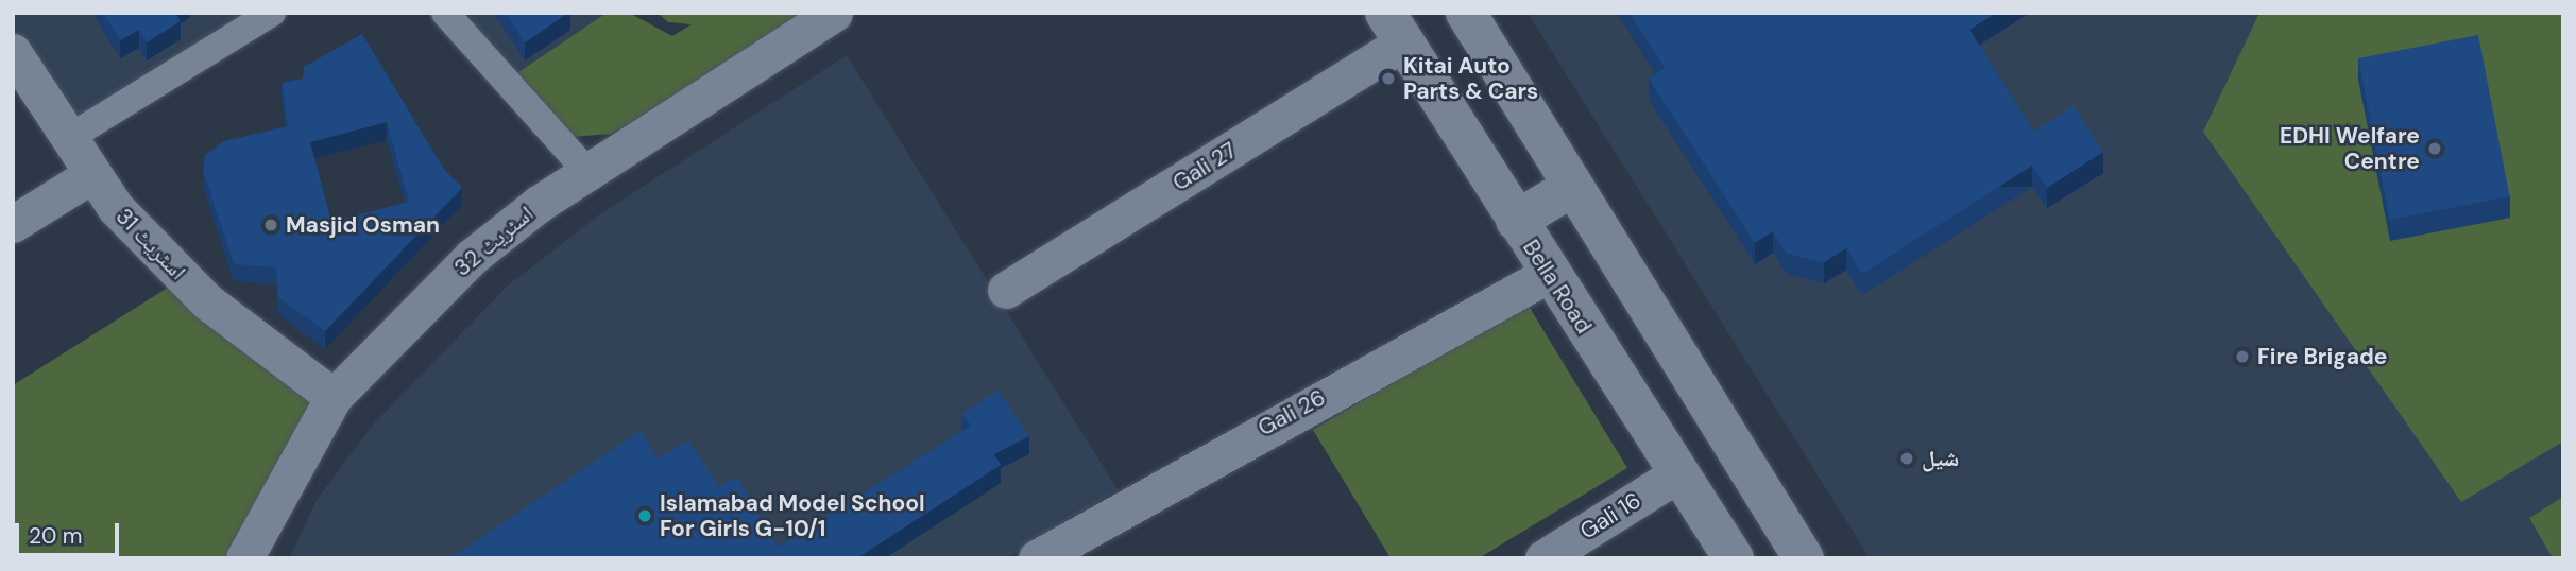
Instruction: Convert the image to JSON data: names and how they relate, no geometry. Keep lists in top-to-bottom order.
{
  "streets": {
    "street": [
      "Gali 27",
      "اسٹریٹ 32",
      "اسٹریٹ 31",
      "Bella Road",
      "Gali 26",
      "Gali 16"
    ]
  },
  "crossings": [
    ["Gali 27", "Bella Road"],
    ["اسٹریٹ 32", "اسٹریٹ 31"],
    ["Bella Road", "Gali 26"],
    ["Bella Road", "Gali 16"]
  ],
  "places": [
    "Kitai Auto Parts & Cars",
    "EDHI Welfare Centre",
    "Masjid Osman",
    "Fire Brigade",
    "شیل",
    "Islamabad Model School For Girls G-10/1"
  ],
  "scale_bar": "20 m"
}
